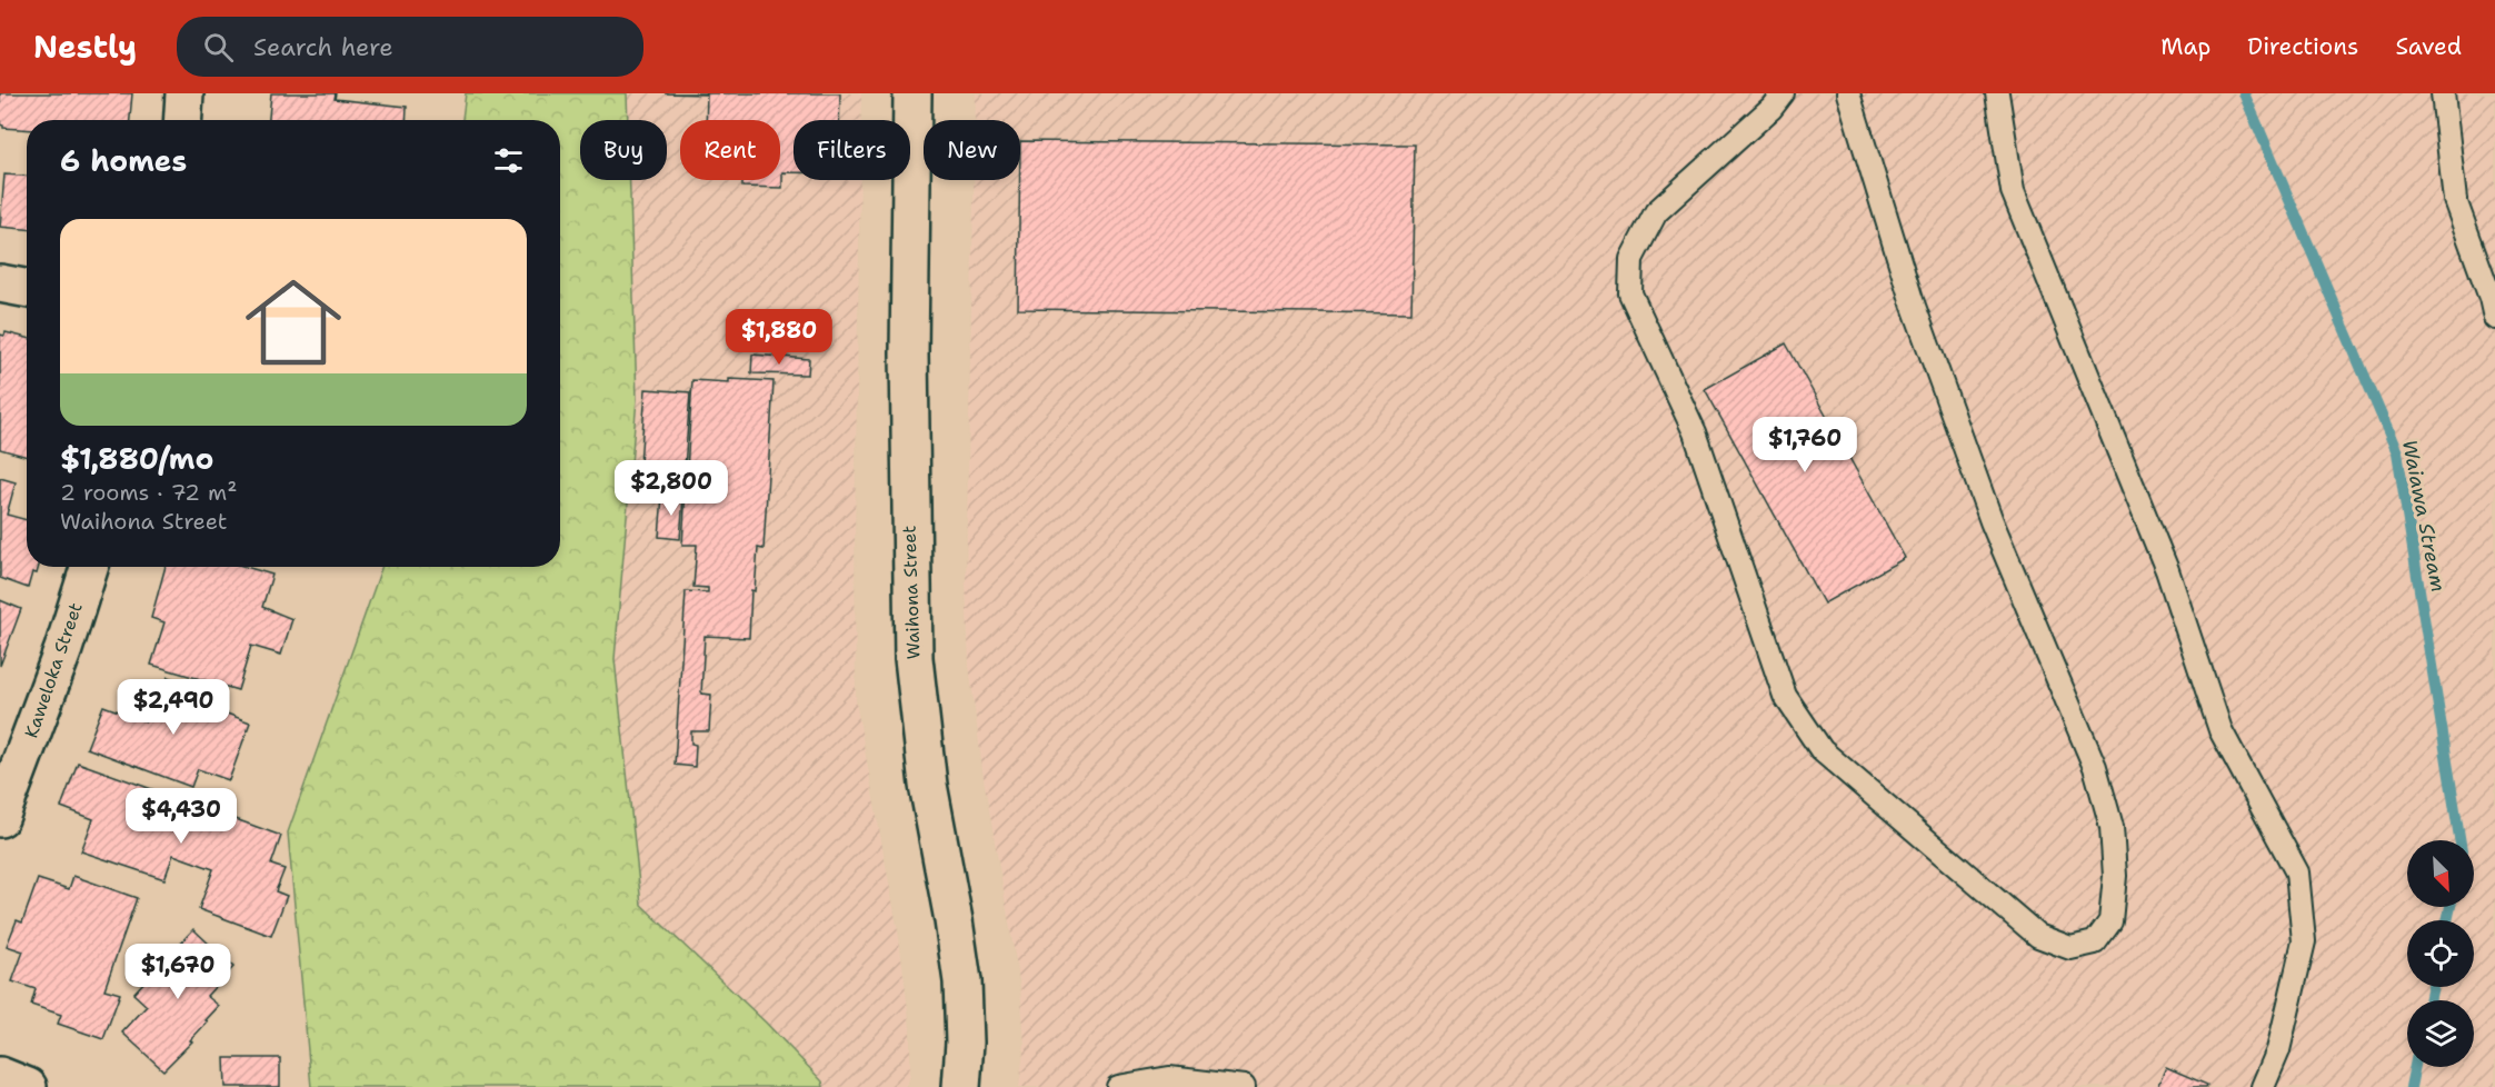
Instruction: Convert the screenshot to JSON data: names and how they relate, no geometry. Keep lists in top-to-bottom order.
{
  "streets": {
    "street": ["Waihona Street", "Kaweloka Street"]
  },
  "water": ["Waiawa Stream"],
  "north": "bottom right",
  "page": {
    "header": "Nestly",
    "search": "Search here",
    "nav": ["Map", "Directions", "Saved"],
    "chip": [
      "Buy",
      "Rent",
      "Filters",
      "New"
    ],
    "heading": "6 homes",
    "list": [
      {
        "name": "$1,880/mo",
        "note": "2 rooms · 72 m² · Waihona Street"
      }
    ],
    "price": [
      "$1,880",
      "$1,760",
      "$2,800",
      "$2,490",
      "$4,430",
      "$1,670"
    ]
  }
}
